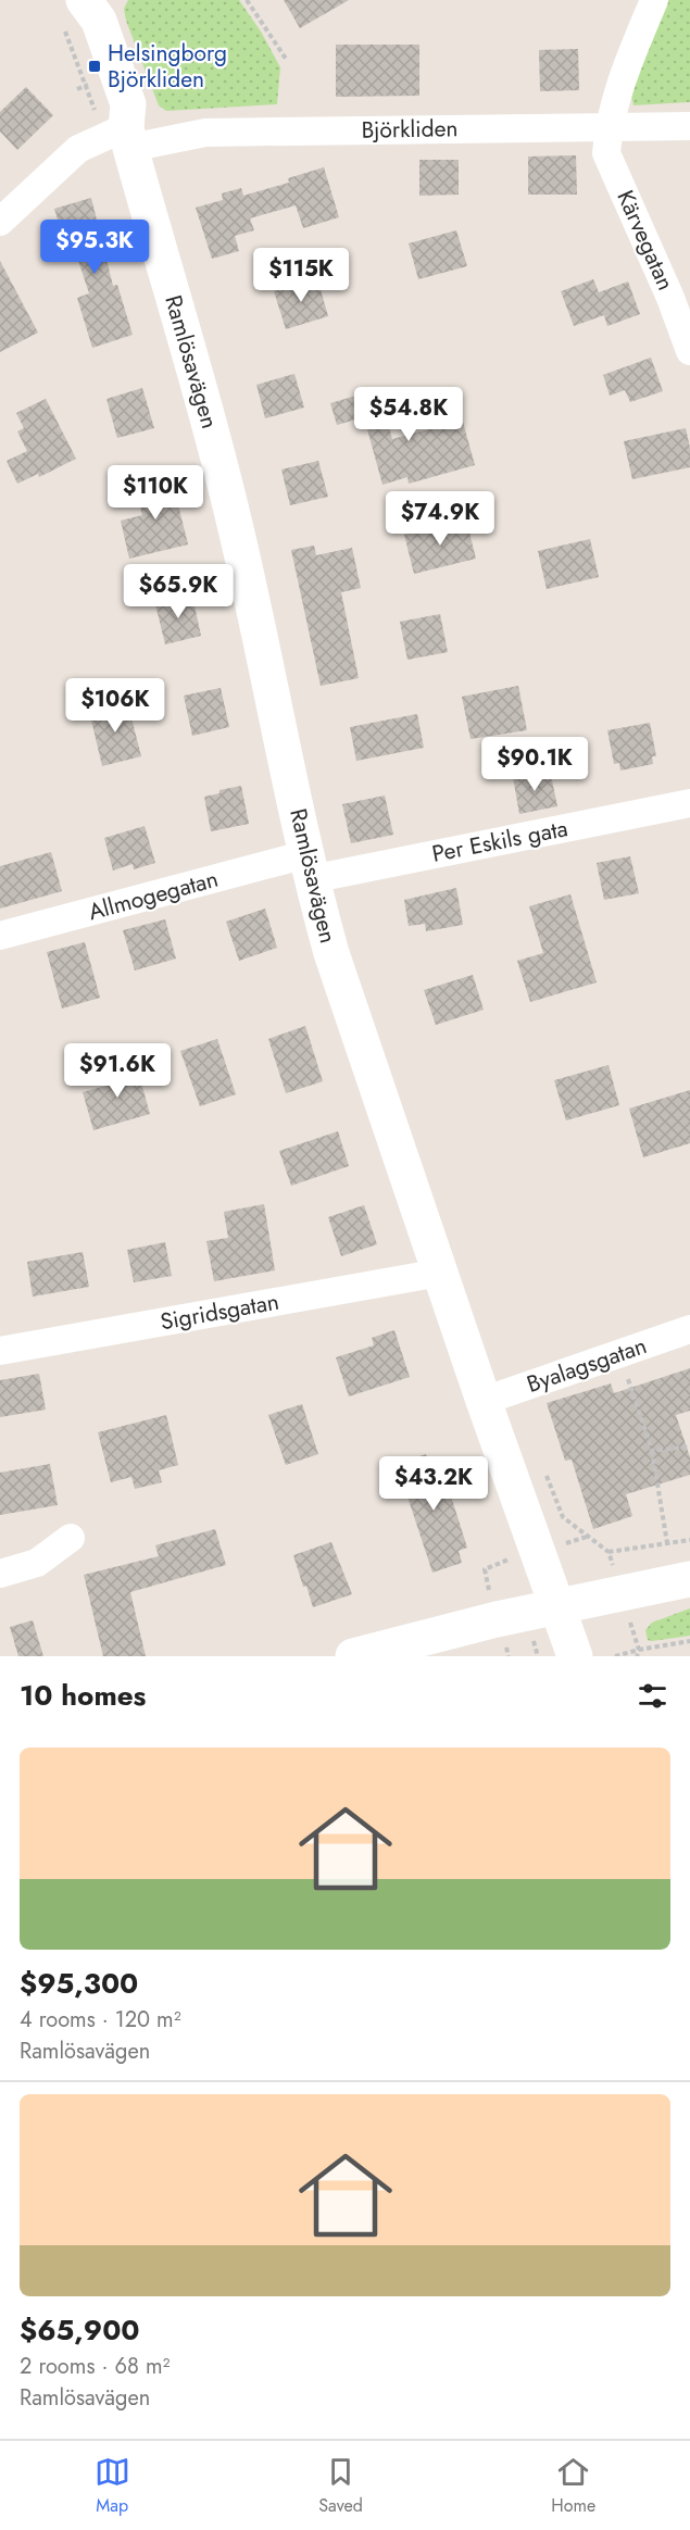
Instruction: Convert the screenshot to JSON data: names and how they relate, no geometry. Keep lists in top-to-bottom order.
{
  "streets": {
    "street": [
      "Björkliden",
      "Kärvegatan",
      "Ramlösavägen",
      "Per Eskils gata",
      "Allmogegatan",
      "Sigridsgatan",
      "Byalagsgatan"
    ]
  },
  "crossings": [
    ["Björkliden", "Kärvegatan"],
    ["Björkliden", "Ramlösavägen"],
    ["Ramlösavägen", "Per Eskils gata"],
    ["Ramlösavägen", "Allmogegatan"],
    ["Ramlösavägen", "Sigridsgatan"],
    ["Ramlösavägen", "Byalagsgatan"],
    ["Per Eskils gata", "Allmogegatan"]
  ],
  "places": {
    "transit": ["Helsingborg Björkliden"]
  },
  "page": {
    "price": [
      "$95.3K",
      "$115K",
      "$54.8K",
      "$110K",
      "$74.9K",
      "$65.9K",
      "$106K",
      "$90.1K",
      "$91.6K",
      "$43.2K"
    ],
    "heading": "10 homes",
    "list": [
      {
        "name": "$95,300",
        "note": "4 rooms · 120 m² · Ramlösavägen"
      },
      {
        "name": "$65,900",
        "note": "2 rooms · 68 m² · Ramlösavägen"
      }
    ],
    "tabs": ["Map", "Saved", "Home"]
  }
}
